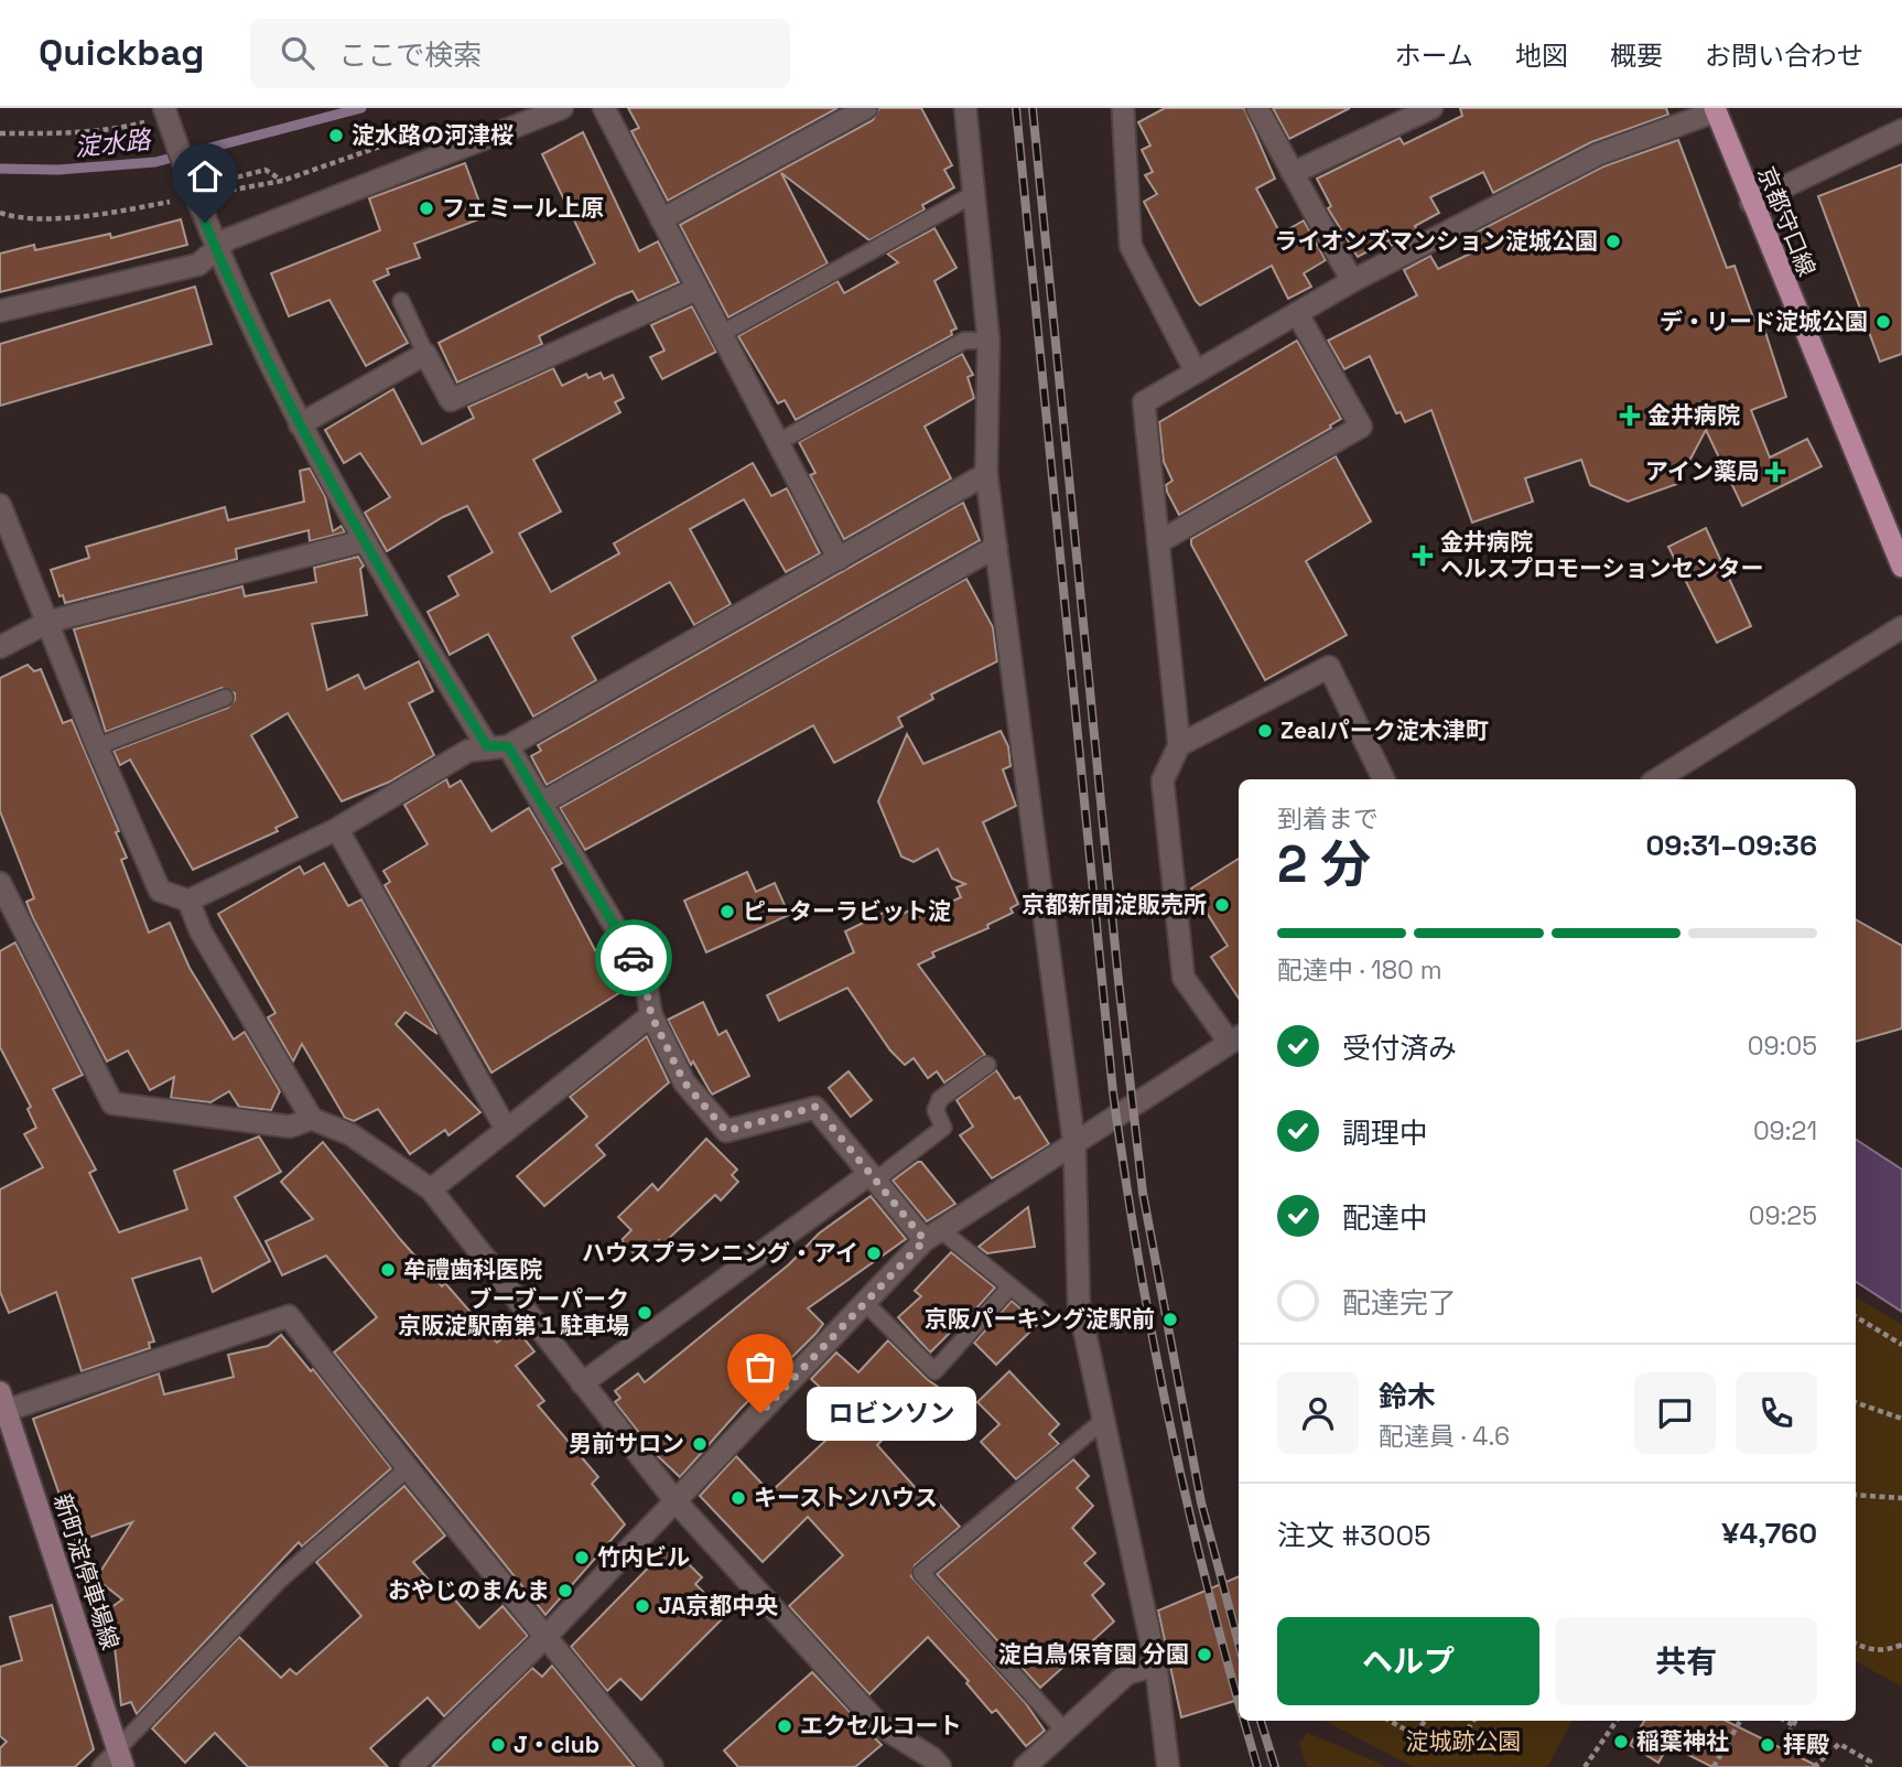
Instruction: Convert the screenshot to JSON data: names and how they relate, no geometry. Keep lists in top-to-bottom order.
{
  "streets": {
    "main road": ["京都守口線", "新町淀停車場線"]
  },
  "water": ["淀水路"],
  "parks": ["淀城跡公園"],
  "places": {
    "other": [
      "淀水路の河津桜",
      "フェミール上原",
      "ライオンズマンション淀城公園",
      "デ・リード淀城公園",
      "Zealパーク淀木津町",
      "京都新聞淀販売所",
      "ピーターラビット淀",
      "ハウスプランニング・アイ",
      "牟禮歯科医院",
      "ブーブーパーク 京阪淀駅南第１駐車場",
      "京阪パーキング淀駅前",
      "ロビンソン",
      "男前サロン",
      "キーストンハウス",
      "竹内ビル",
      "おやじのまんま",
      "JA京都中央",
      "淀白鳥保育園 分園",
      "エクセルコート",
      "稲葉神社",
      "J・club",
      "拝殿"
    ],
    "health": ["金井病院", "アイン薬局", "金井病院 ヘルスプロモーションセンター"]
  },
  "page": {
    "header": "Quickbag",
    "search": "ここで検索",
    "nav": [
      "ホーム",
      "地図",
      "概要",
      "お問い合わせ"
    ],
    "heading": ["2 分", "到着まで", "09:31–09:36"],
    "panel": [
      "鈴木",
      "配達員 · 4.6",
      "注文 #3005",
      "¥4,760"
    ],
    "bar": "配達中 · 180 m",
    "list": [
      ["受付済み", "09:05"],
      ["調理中", "09:21"],
      ["配達中", "09:25"],
      "配達完了"
    ],
    "bubble": "ロビンソン",
    "buttons": ["ヘルプ", "共有"]
  }
}
